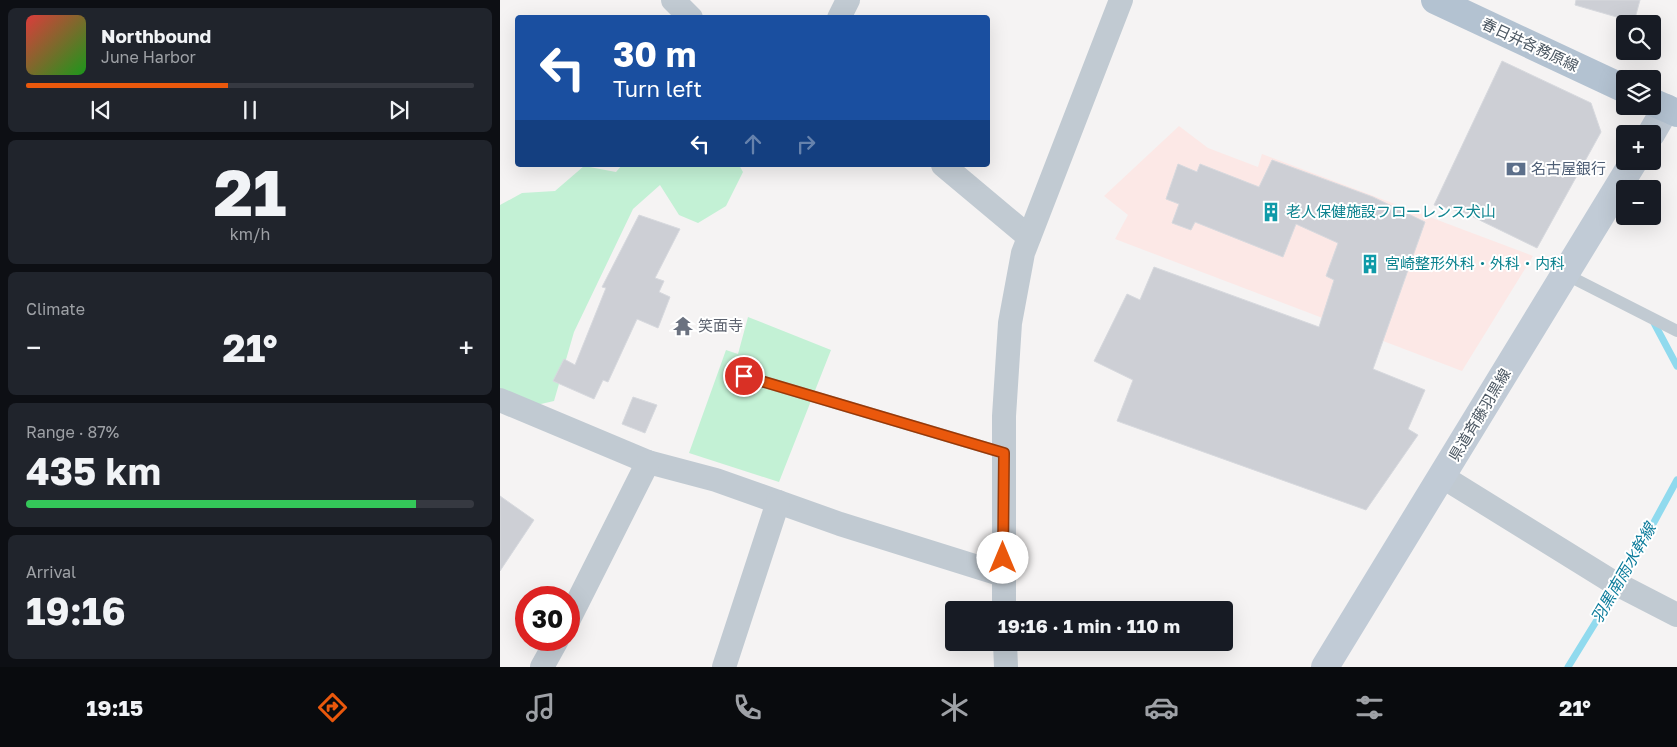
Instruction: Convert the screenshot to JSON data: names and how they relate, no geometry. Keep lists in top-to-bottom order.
{
  "streets": {
    "main road": ["春日井各務原線", "県道斉藤羽黒線"]
  },
  "water": ["羽黒南雨水幹線"],
  "places": {
    "bank": ["名古屋銀行"],
    "building": ["老人保健施設フローレンス犬山", "宮崎整形外科・外科・内科"],
    "temple": ["笑面寺"]
  },
  "page": {
    "song": ["Northbound", "June Harbor"],
    "map_buttons": ["+", "−"],
    "turn": ["30 m", "Turn left"],
    "tile": [
      ["21", "km/h"],
      "Climate",
      ["Range · 87%", "435 km"],
      ["Arrival", "19:16"]
    ],
    "heat": ["−", "21°", "+"],
    "limit": "30",
    "trip": "19:16 · 1 min · 110 m",
    "tabs": ["19:15", "21°"]
  }
}
